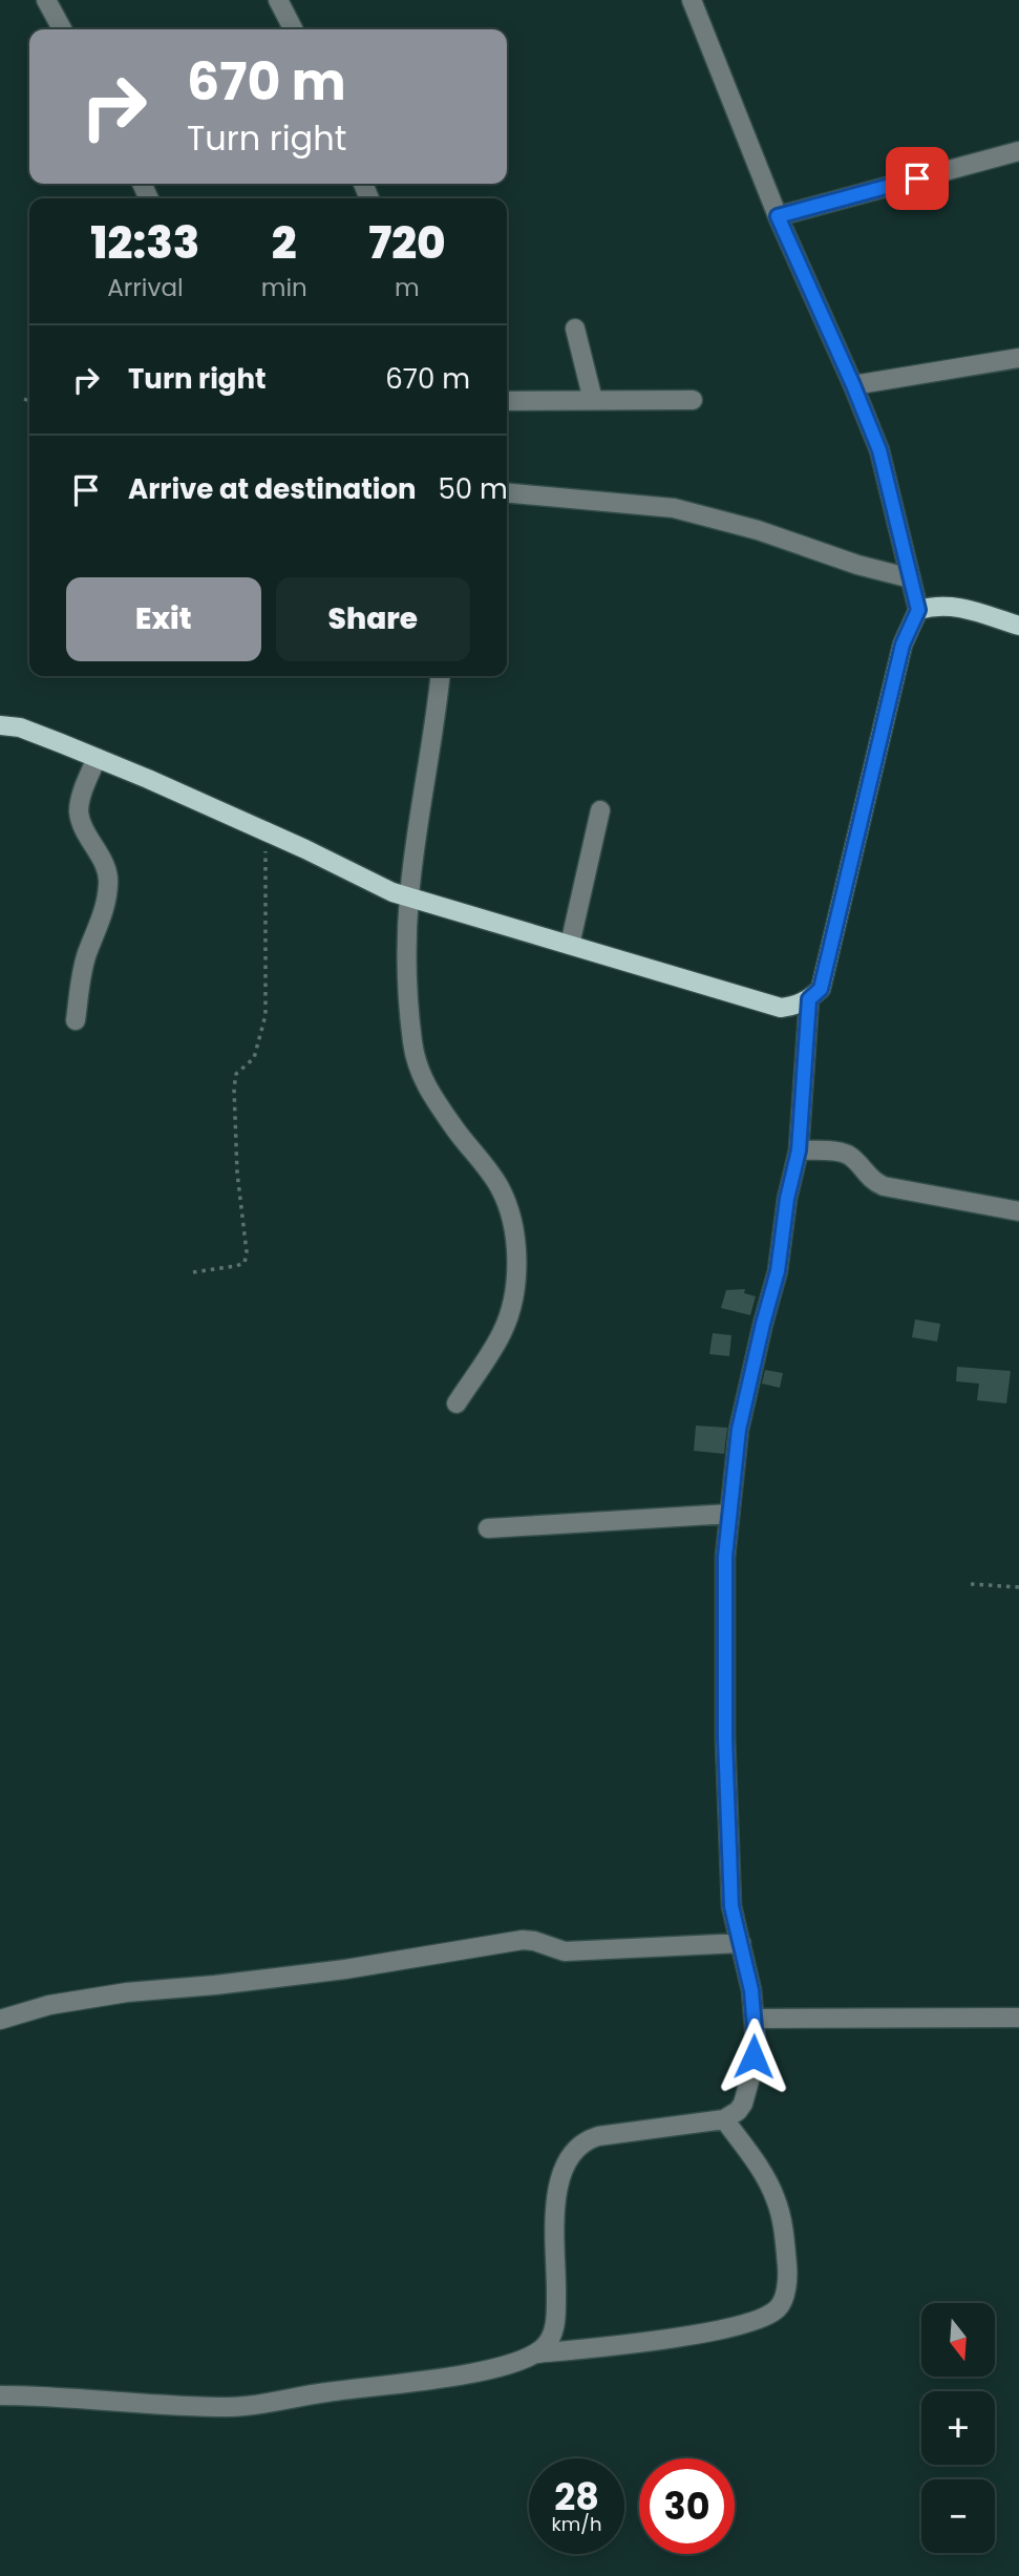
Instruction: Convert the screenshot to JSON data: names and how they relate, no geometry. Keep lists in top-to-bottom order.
{
  "north": "bottom",
  "page": {
    "turn": ["670 m", "Turn right"],
    "eta": [
      "12:33",
      "Arrival",
      "2",
      "min",
      "720",
      "m"
    ],
    "list": [
      {
        "name": "Turn right",
        "value": "670 m"
      },
      {
        "name": "Arrive at destination",
        "value": "50 m"
      }
    ],
    "buttons": ["Exit", "Share"],
    "map_buttons": ["+", "−"],
    "speed": "28 km/h",
    "limit": "30"
  }
}
